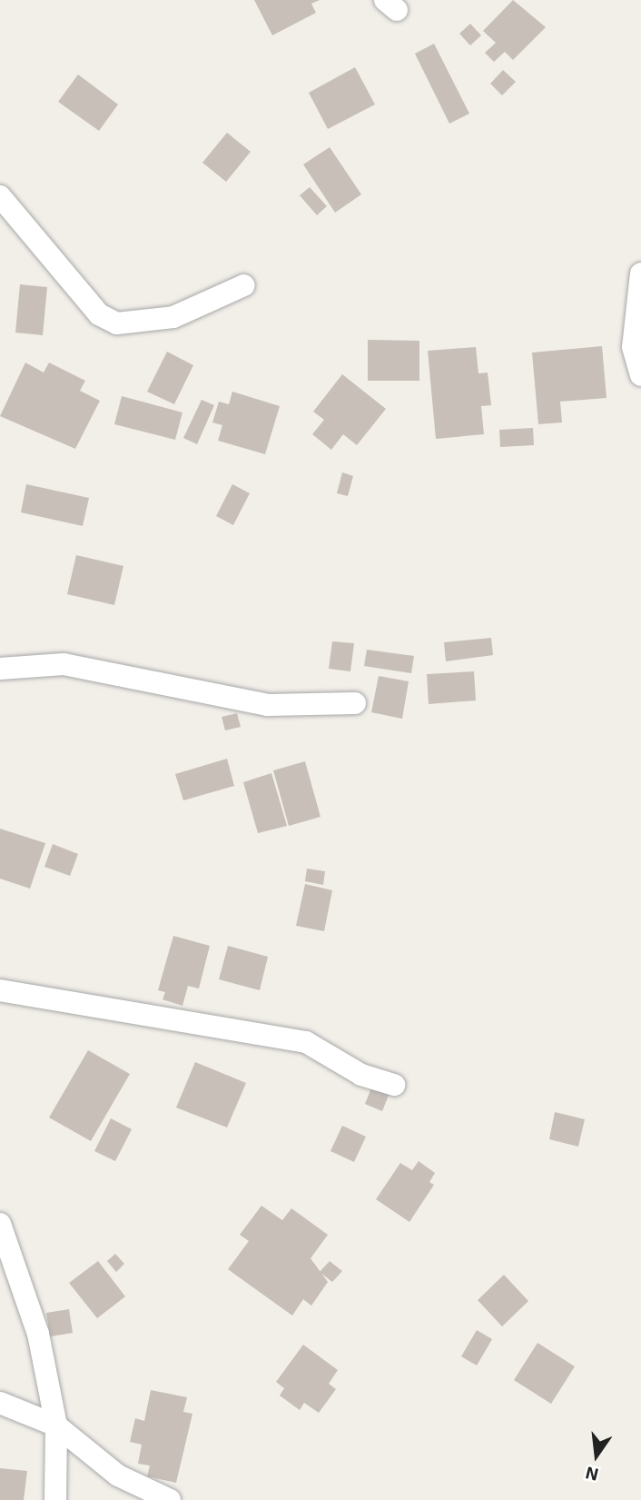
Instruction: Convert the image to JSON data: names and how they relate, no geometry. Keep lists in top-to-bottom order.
{
  "north": "bottom"
}
